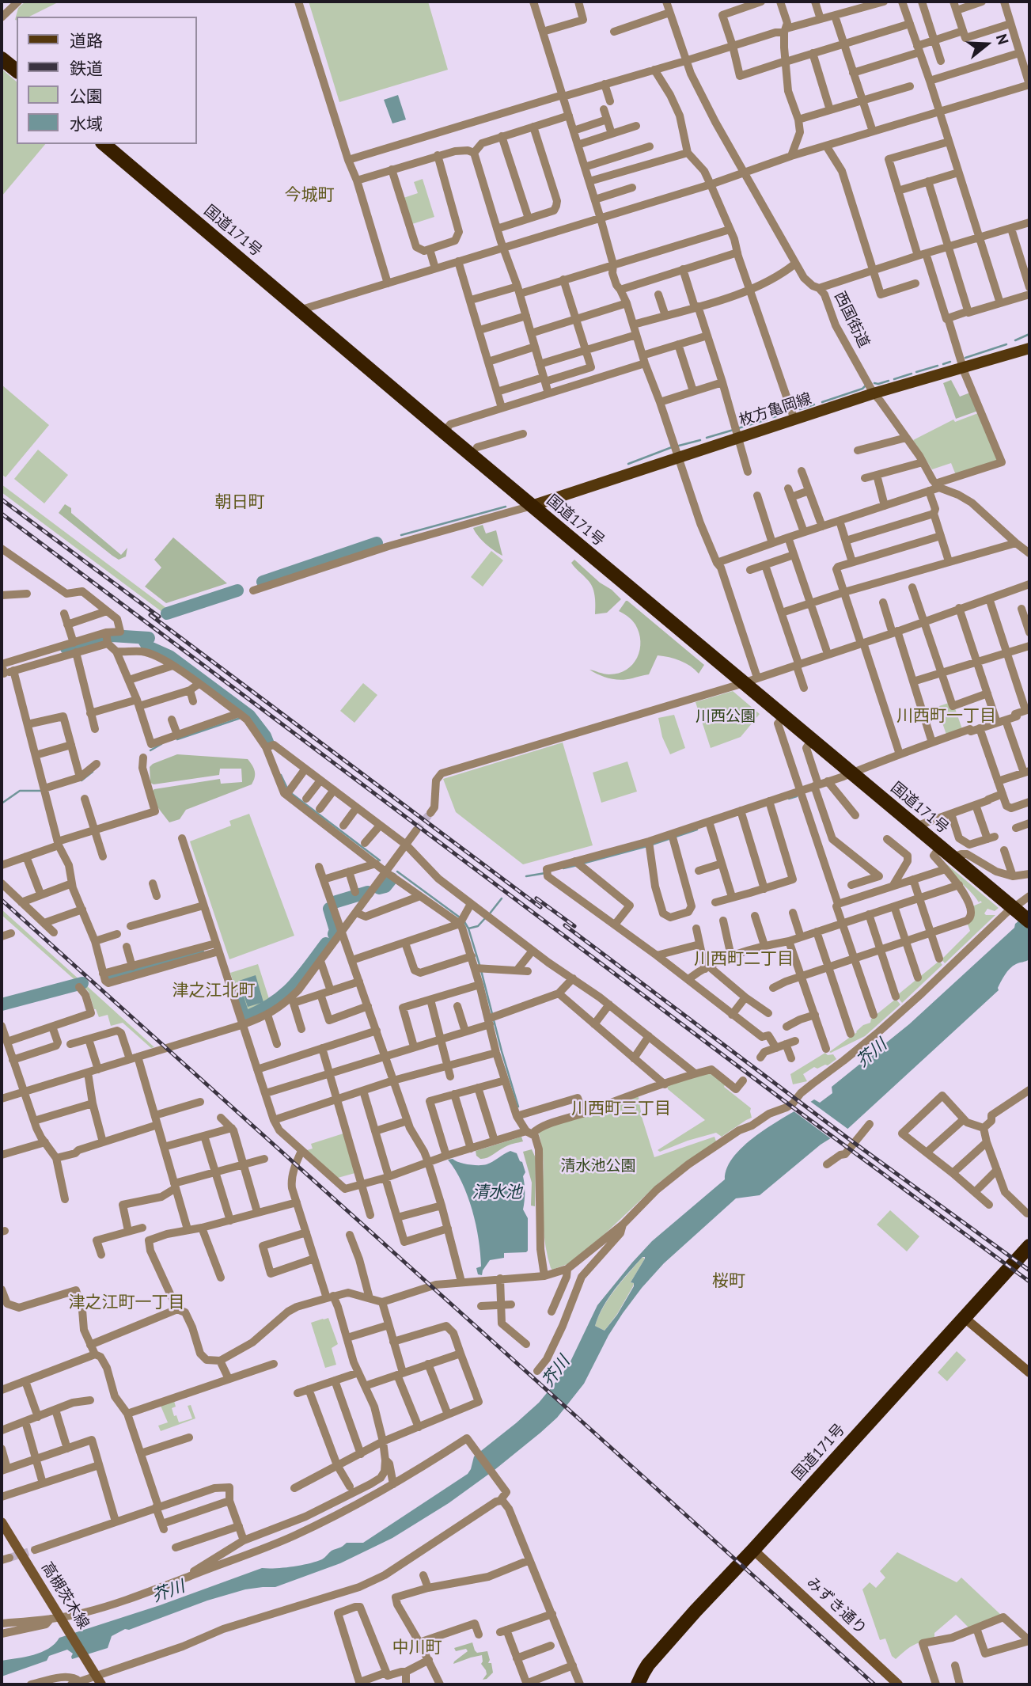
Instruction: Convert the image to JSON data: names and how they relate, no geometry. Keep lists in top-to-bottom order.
{
  "streets": {
    "highway": ["国道171号"],
    "main road": ["枚方亀岡線"],
    "street": ["西国街道", "高槻茨木線", "みずき通り"]
  },
  "crossings": [
    ["国道171号", "枚方亀岡線"],
    ["国道171号", "みずき通り"],
    ["西国街道", "枚方亀岡線"]
  ],
  "districts": [
    "今城町",
    "朝日町",
    "川西町一丁目",
    "川西町二丁目",
    "津之江北町",
    "川西町三丁目",
    "桜町",
    "津之江町一丁目",
    "中川町"
  ],
  "water": ["芥川", "清水池"],
  "parks": ["川西公園", "清水池公園"],
  "legend": [
    "道路",
    "鉄道",
    "公園",
    "水域"
  ],
  "north": "right"
}
